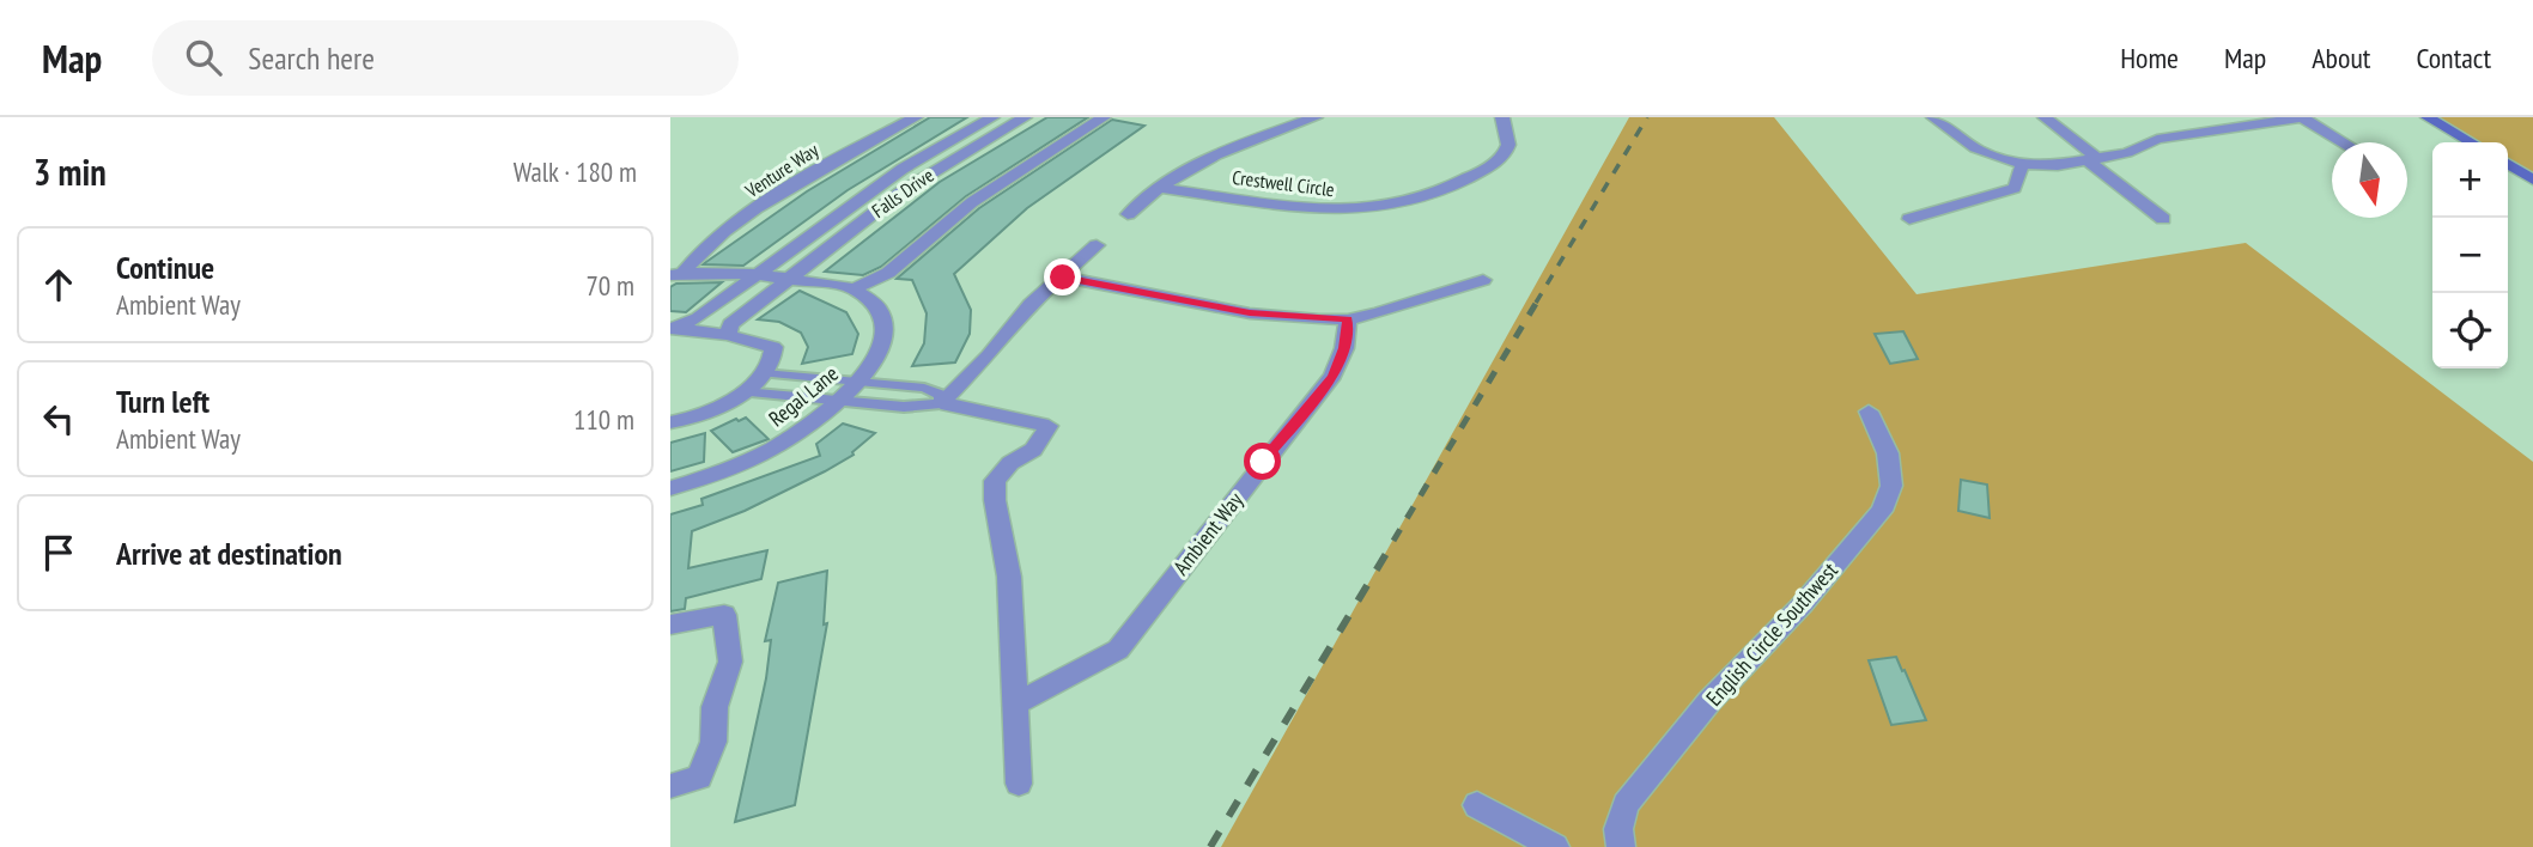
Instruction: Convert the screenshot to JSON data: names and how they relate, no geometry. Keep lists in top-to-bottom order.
{
  "streets": {
    "street": [
      "Venture Way",
      "Crestwell Circle",
      "Falls Drive",
      "Regal Lane",
      "Ambient Way",
      "English Circle Southwest"
    ]
  },
  "crossings": [
    ["Venture Way", "Falls Drive"]
  ],
  "north": "bottom",
  "page": {
    "header": "Map",
    "search": "Search here",
    "nav": [
      "Home",
      "Map",
      "About",
      "Contact"
    ],
    "heading": ["3 min", "Walk · 180 m"],
    "map_buttons": ["+", "−"],
    "list": [
      ["Continue", "Ambient Way", "70 m"],
      ["Turn left", "Ambient Way", "110 m"],
      "Arrive at destination"
    ]
  }
}
